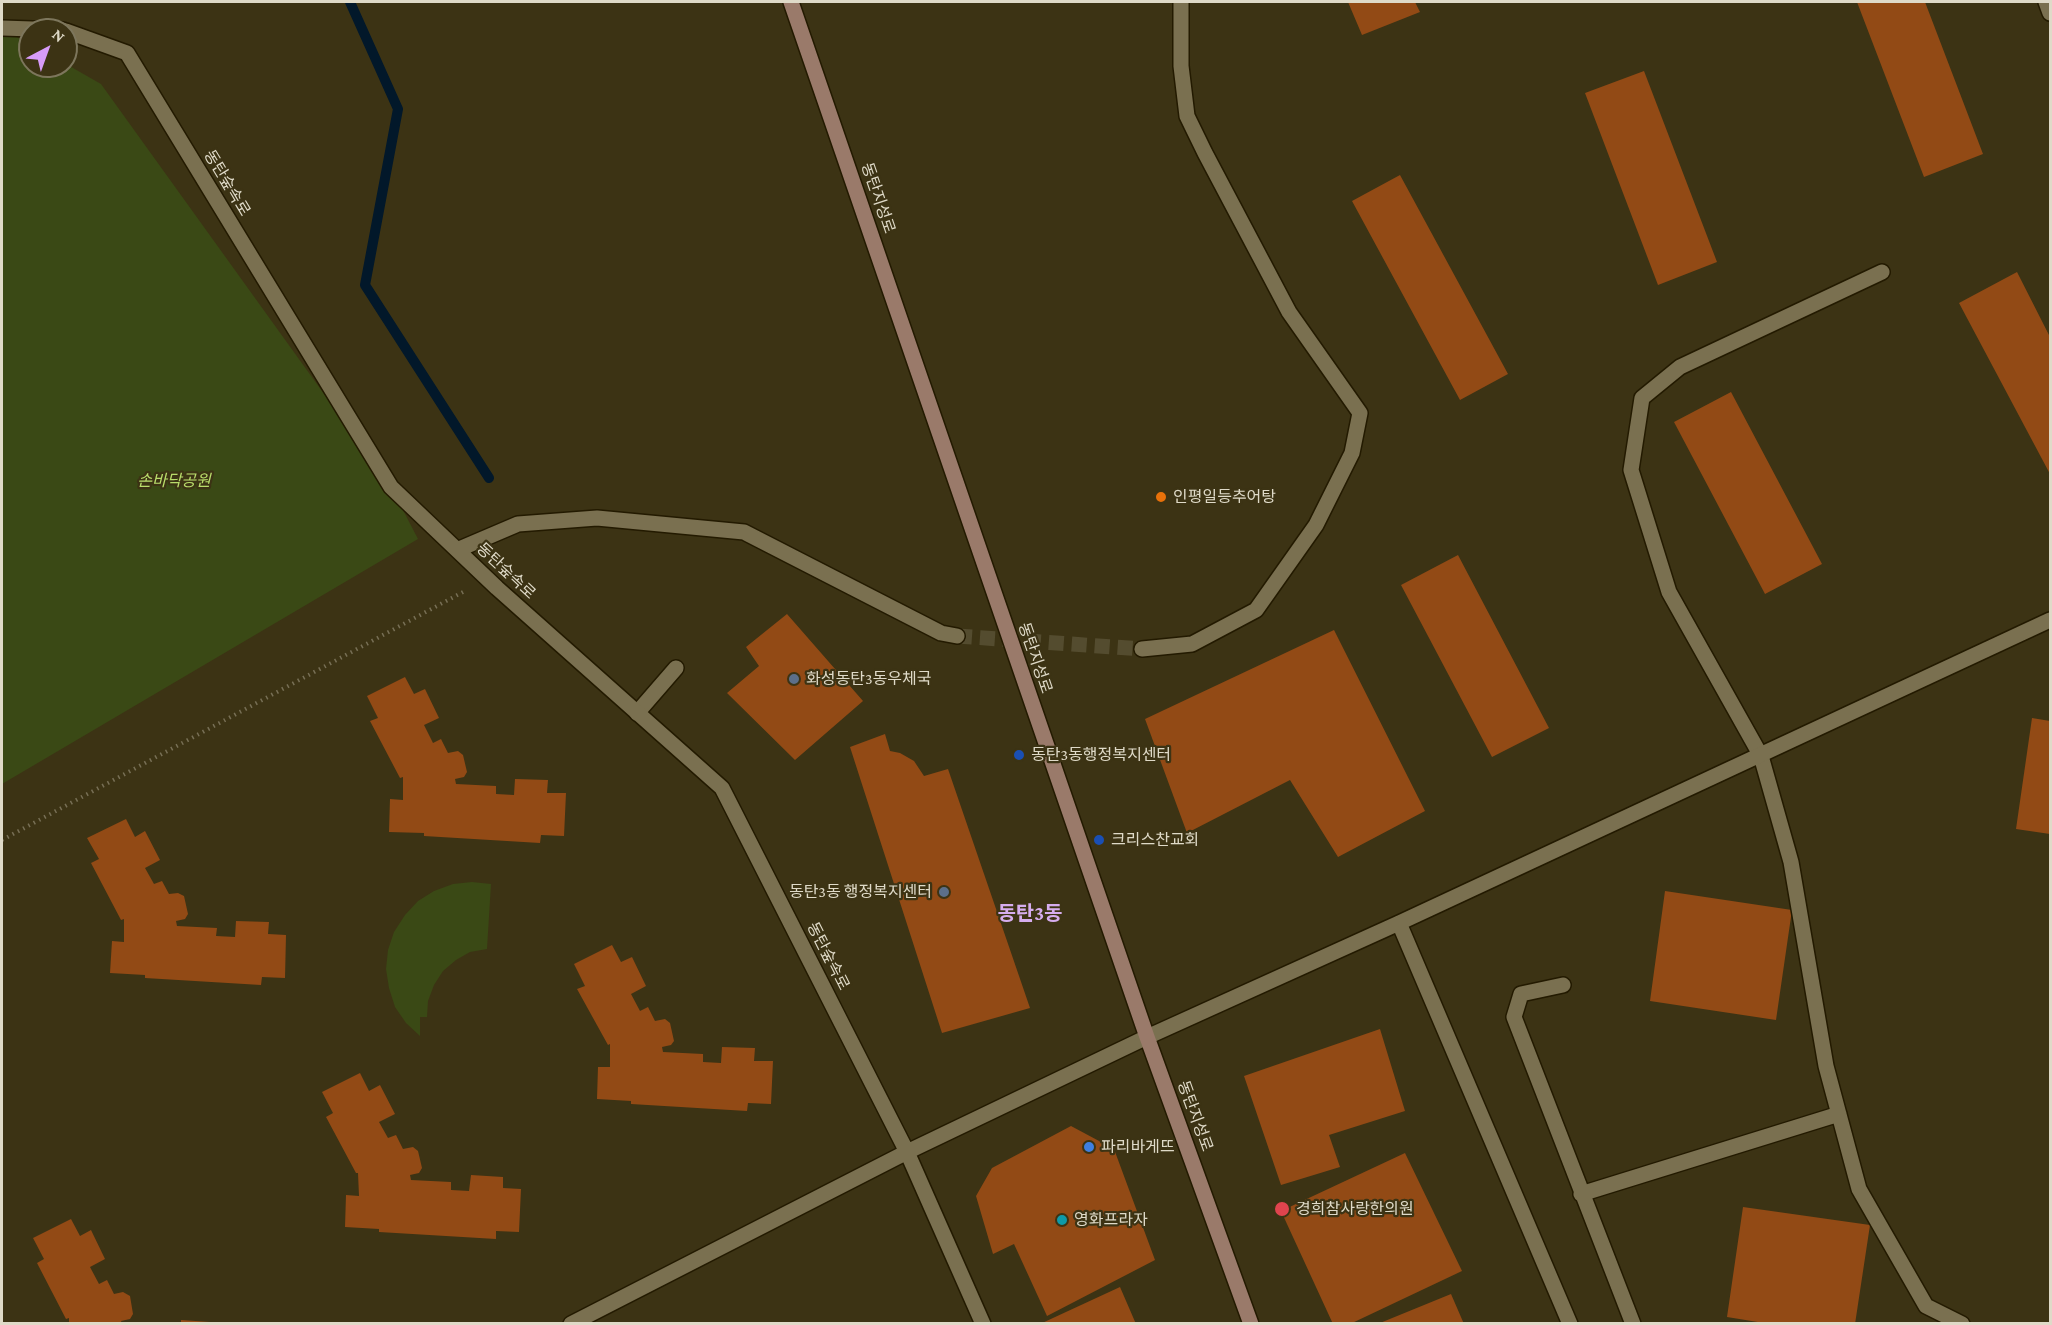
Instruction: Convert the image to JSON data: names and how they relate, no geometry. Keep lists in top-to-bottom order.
{
  "streets": {
    "main road": ["동탄지성로"],
    "street": ["동탄숲속로"]
  },
  "districts": ["동탄3동"],
  "parks": ["손바닥공원"],
  "places": [
    "인평일등추어탕",
    "화성동탄3동우체국",
    "동탄3동행정복지센터",
    "크리스찬교회",
    "동탄3동 행정복지센터",
    "파리바게뜨",
    "경희참사랑한의원",
    "영화프라자"
  ],
  "north": "top right"
}
